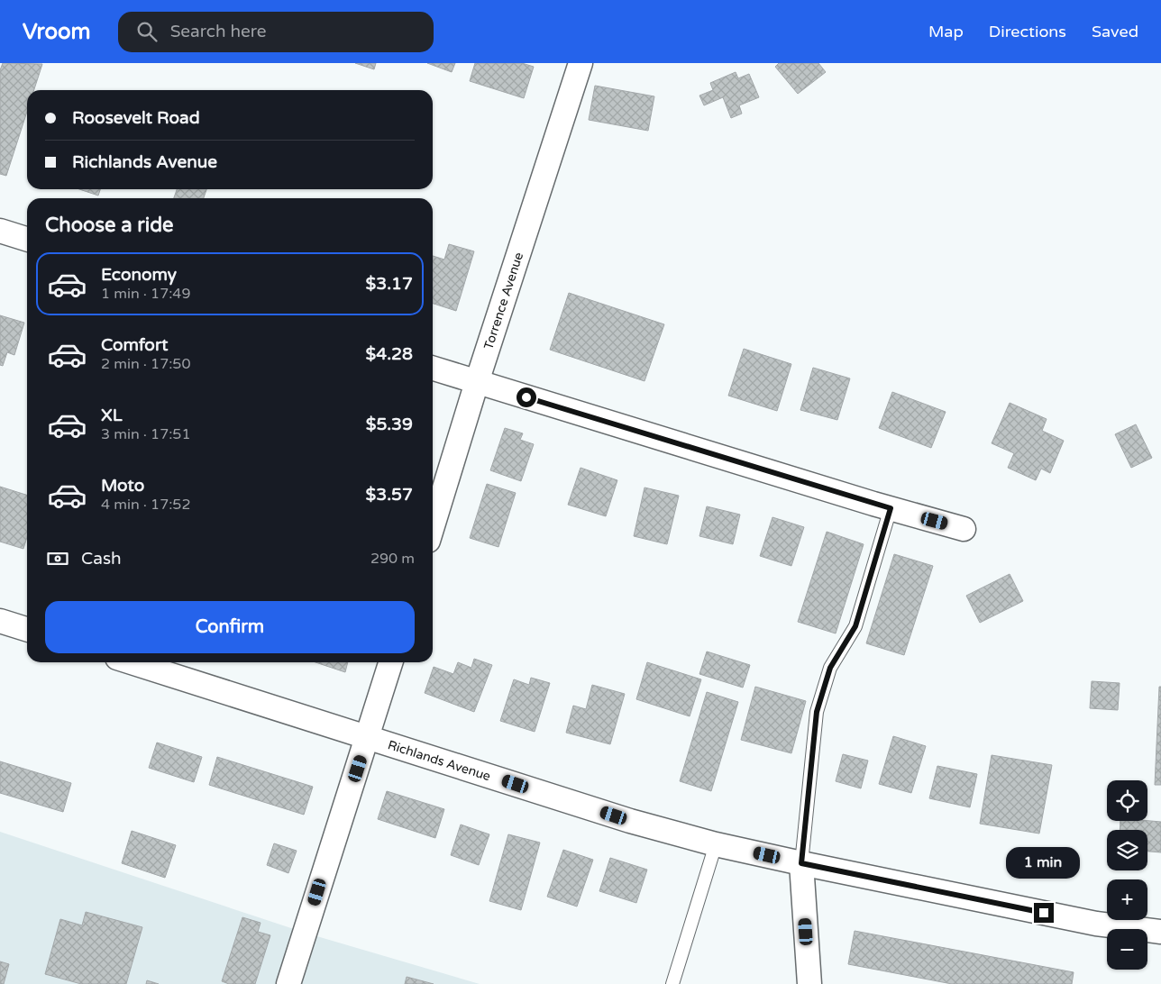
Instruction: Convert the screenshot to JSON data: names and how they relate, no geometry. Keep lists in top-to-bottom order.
{
  "streets": {
    "street": ["Torrence Avenue", "Richlands Avenue"]
  },
  "page": {
    "header": "Vroom",
    "search": "Search here",
    "nav": ["Map", "Directions", "Saved"],
    "banner": ["Roosevelt Road", "Richlands Avenue"],
    "heading": "Choose a ride",
    "list": [
      {
        "name": "Economy",
        "note": "1 min · 17:49",
        "value": "$3.17"
      },
      {
        "name": "Comfort",
        "note": "2 min · 17:50",
        "value": "$4.28"
      },
      {
        "name": "XL",
        "note": "3 min · 17:51",
        "value": "$5.39"
      },
      {
        "name": "Moto",
        "note": "4 min · 17:52",
        "value": "$3.57"
      }
    ],
    "pay": ["Cash", "290 m"],
    "buttons": "Confirm",
    "map_buttons": ["+", "−"],
    "bubble": "1 min"
  }
}
